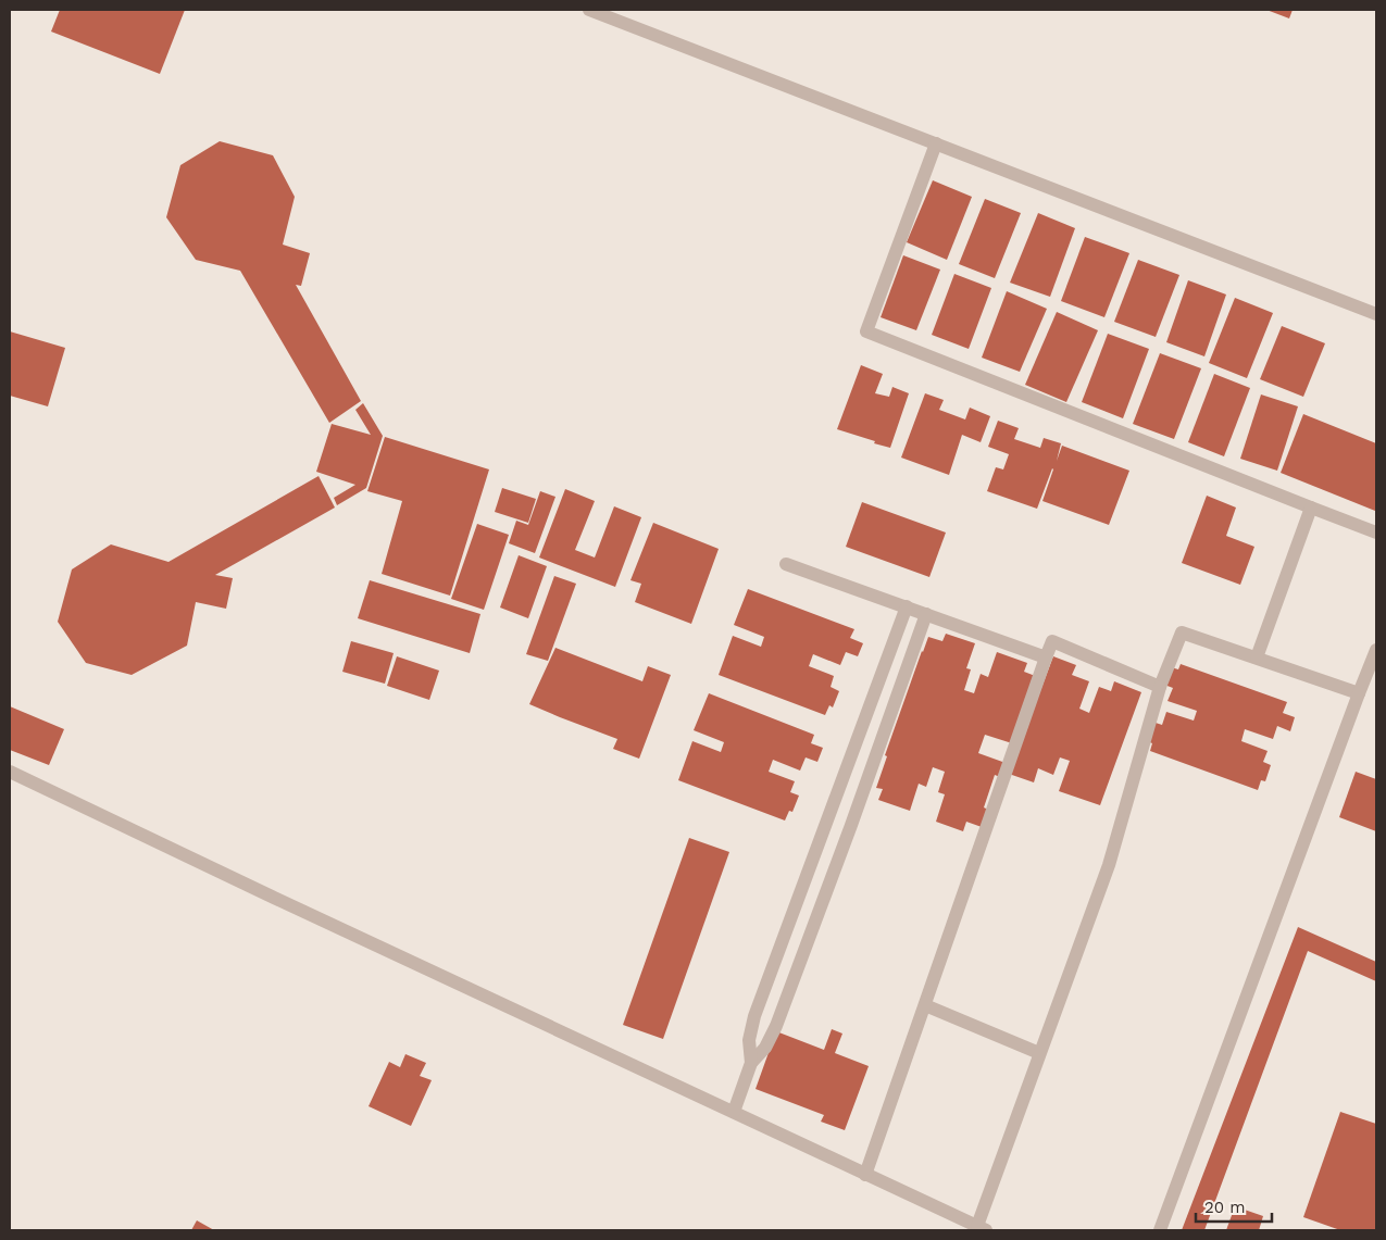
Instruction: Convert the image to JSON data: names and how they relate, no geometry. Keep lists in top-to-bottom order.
{
  "scale_bar": "20 m"
}
